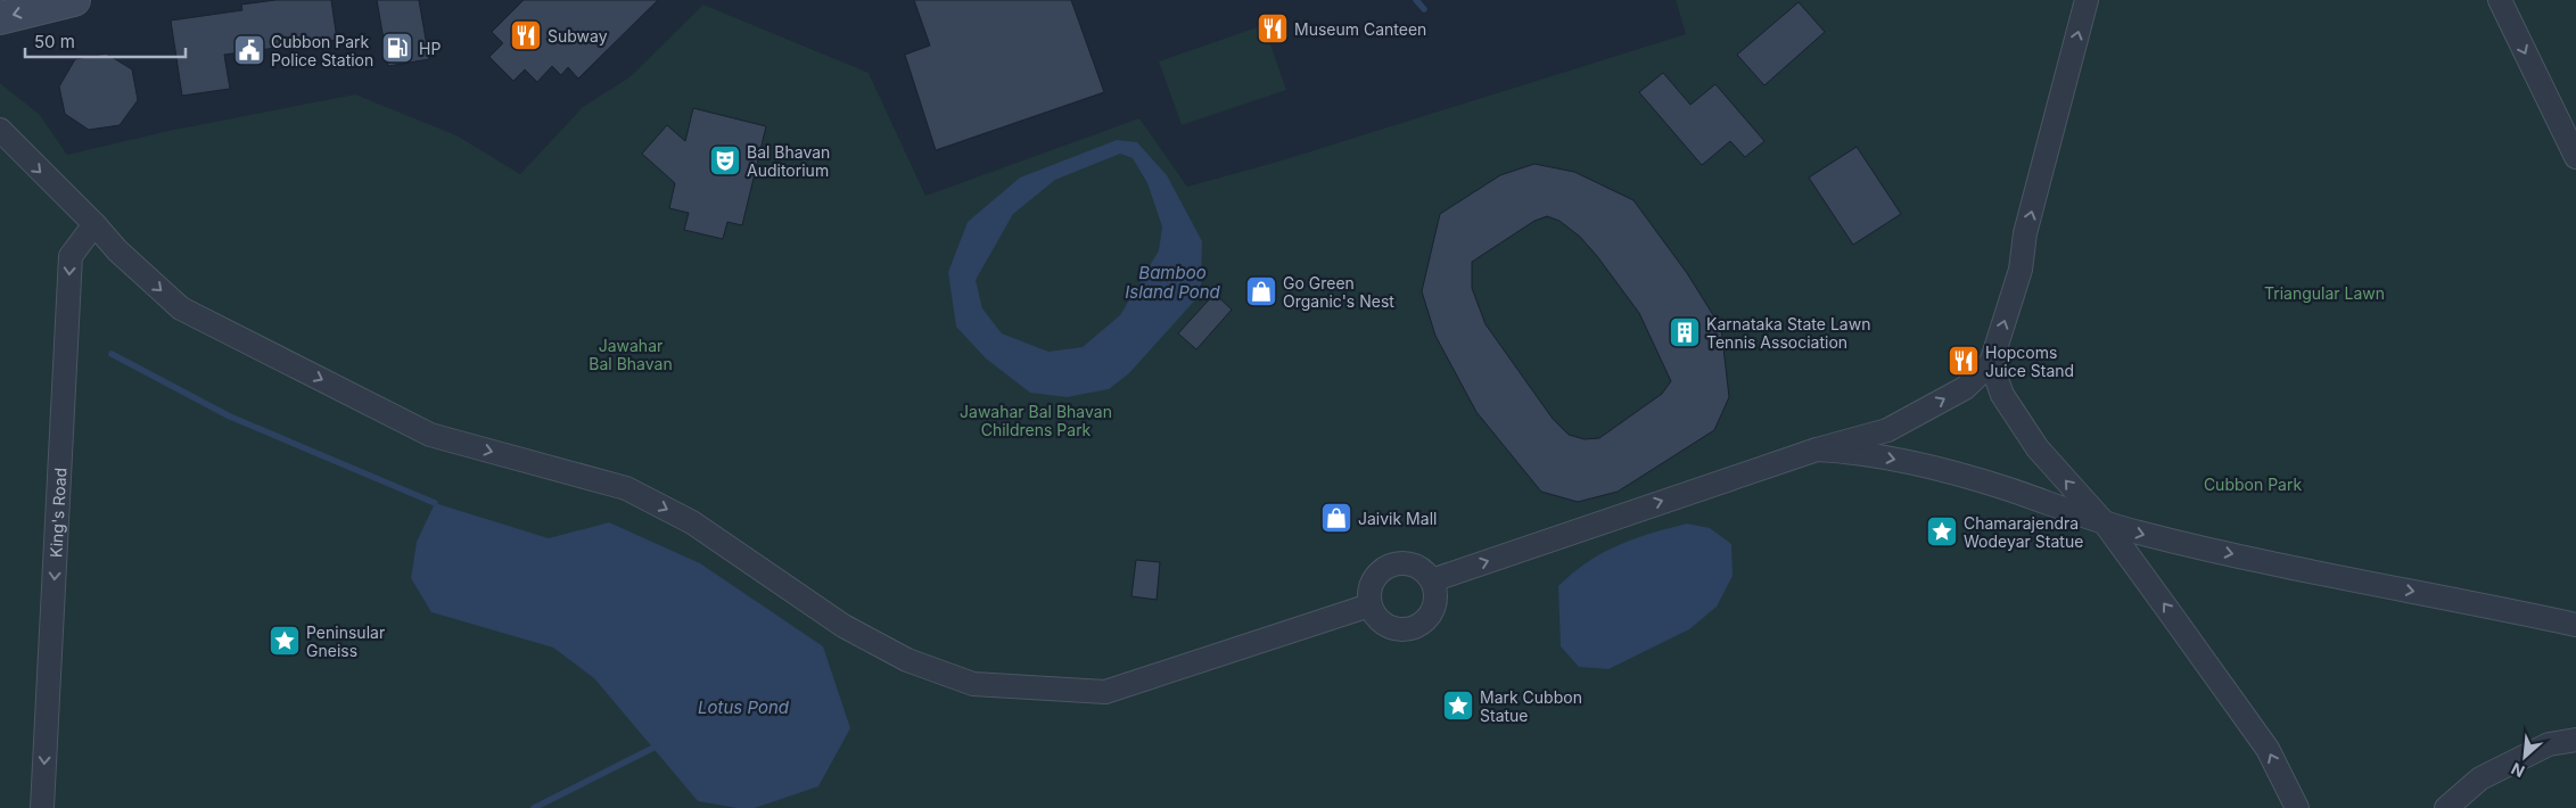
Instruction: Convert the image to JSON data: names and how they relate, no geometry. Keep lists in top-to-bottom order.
{
  "streets": {
    "street": ["King's Road"]
  },
  "one_way": ["King's Road"],
  "water": ["Bamboo Island Pond", "Lotus Pond"],
  "parks": [
    "Triangular Lawn",
    "Jawahar Bal Bhavan",
    "Jawahar Bal Bhavan Childrens Park",
    "Cubbon Park"
  ],
  "places": {
    "restaurant": ["Museum Canteen", "Subway", "Hopcoms Juice Stand"],
    "fuel station": ["HP"],
    "public building": ["Cubbon Park Police Station"],
    "theatre": ["Bal Bhavan Auditorium"],
    "shop": ["Go Green Organic's Nest", "Jaivik Mall"],
    "building": ["Karnataka State Lawn Tennis Association"],
    "place": ["Chamarajendra Wodeyar Statue", "Peninsular Gneiss", "Mark Cubbon Statue"]
  },
  "scale_bar": "50 m",
  "north": "bottom left"
}
